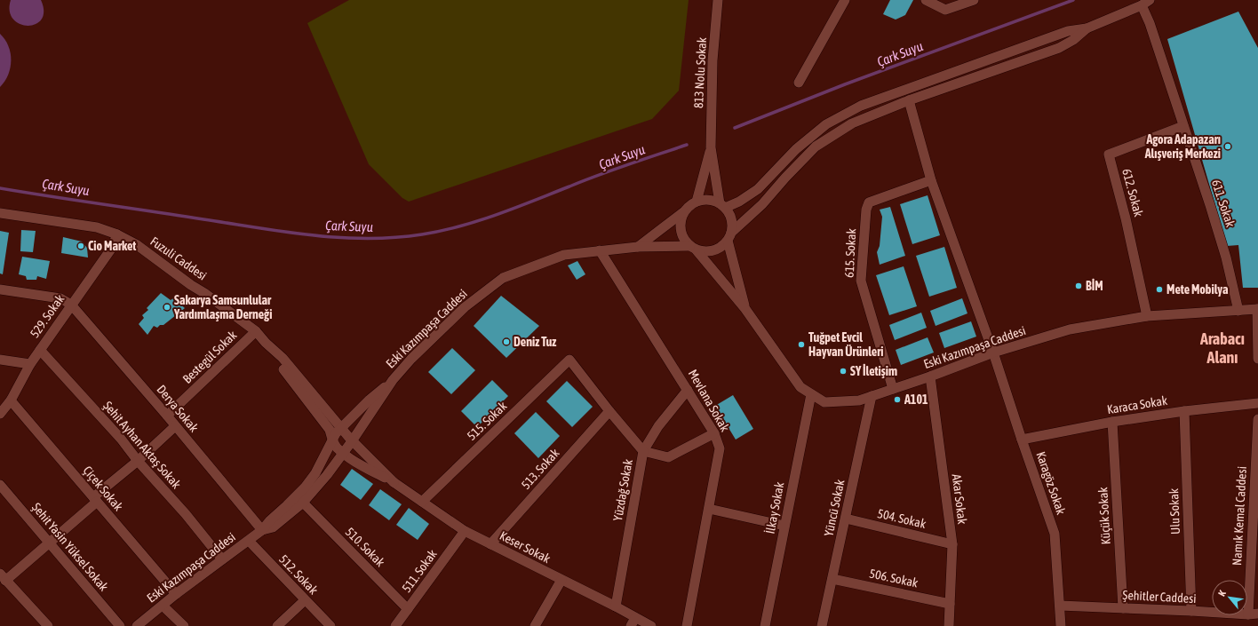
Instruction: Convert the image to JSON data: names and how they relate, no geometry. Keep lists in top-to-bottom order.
{
  "streets": {
    "street": [
      "813 Nolu Sokak",
      "612. Sokak",
      "611. Sokak",
      "615. Sokak",
      "Fuzuli Caddesi",
      "529. Sokak",
      "Eski Kazımpaşa Caddesi",
      "Bestegül Sokak",
      "Mevlana Sokak",
      "Karaca Sokak",
      "Derya Sokak",
      "515. Sokak",
      "Şehit Ayhan Aktaş Sokak",
      "513. Sokak",
      "Karagöz Sokak",
      "Çiçek Sokak",
      "Yüzdağ Sokak",
      "Akar Sokak",
      "İlkay Sokak",
      "Yüncü Sokak",
      "Ulu Sokak",
      "Küçük Sokak",
      "Namık Kemal Caddesi",
      "504. Sokak",
      "Şehit Yasin Yüksel Sokak",
      "510. Sokak",
      "Keser Sokak",
      "511. Sokak",
      "512. Sokak",
      "506. Sokak",
      "Şehitler Caddesi"
    ]
  },
  "crossings": [
    ["612. Sokak", "611. Sokak"],
    ["612. Sokak", "Eski Kazımpaşa Caddesi"],
    ["611. Sokak", "Eski Kazımpaşa Caddesi"],
    ["615. Sokak", "Eski Kazımpaşa Caddesi"],
    ["Fuzuli Caddesi", "529. Sokak"],
    ["Fuzuli Caddesi", "Bestegül Sokak"],
    ["529. Sokak", "Derya Sokak"],
    ["529. Sokak", "Şehit Ayhan Aktaş Sokak"],
    ["529. Sokak", "Çiçek Sokak"],
    ["Eski Kazımpaşa Caddesi", "Mevlana Sokak"],
    ["Eski Kazımpaşa Caddesi", "Derya Sokak"],
    ["Eski Kazımpaşa Caddesi", "Şehit Ayhan Aktaş Sokak"],
    ["Eski Kazımpaşa Caddesi", "Karagöz Sokak"],
    ["Eski Kazımpaşa Caddesi", "Çiçek Sokak"],
    ["Eski Kazımpaşa Caddesi", "Akar Sokak"],
    ["Eski Kazımpaşa Caddesi", "İlkay Sokak"],
    ["Eski Kazımpaşa Caddesi", "Yüncü Sokak"],
    ["Eski Kazımpaşa Caddesi", "510. Sokak"],
    ["Eski Kazımpaşa Caddesi", "512. Sokak"],
    ["Bestegül Sokak", "Derya Sokak"],
    ["Karaca Sokak", "Karagöz Sokak"],
    ["Karaca Sokak", "Ulu Sokak"],
    ["Karaca Sokak", "Küçük Sokak"],
    ["515. Sokak", "Yüzdağ Sokak"],
    ["515. Sokak", "Keser Sokak"],
    ["513. Sokak", "Yüzdağ Sokak"],
    ["513. Sokak", "Keser Sokak"],
    ["Karagöz Sokak", "Şehitler Caddesi"],
    ["Yüzdağ Sokak", "Keser Sokak"],
    ["Akar Sokak", "504. Sokak"],
    ["Akar Sokak", "506. Sokak"],
    ["Yüncü Sokak", "504. Sokak"],
    ["Yüncü Sokak", "506. Sokak"],
    ["Ulu Sokak", "Şehitler Caddesi"],
    ["Küçük Sokak", "Şehitler Caddesi"],
    ["Namık Kemal Caddesi", "Şehitler Caddesi"],
    ["510. Sokak", "511. Sokak"],
    ["Keser Sokak", "511. Sokak"]
  ],
  "districts": ["Arabacı Alanı"],
  "water": ["Çark Suyu"],
  "places": [
    "Agora Adapazarı Alışveriş Merkezi",
    "Cio Market",
    "BİM",
    "Mete Mobilya",
    "Sakarya Samsunlular Yardımlaşma Derneği",
    "Deniz Tuz",
    "Tuğpet Evcil Hayvan Ürünleri",
    "SY İletişim",
    "A101"
  ],
  "north": "top left"
}
